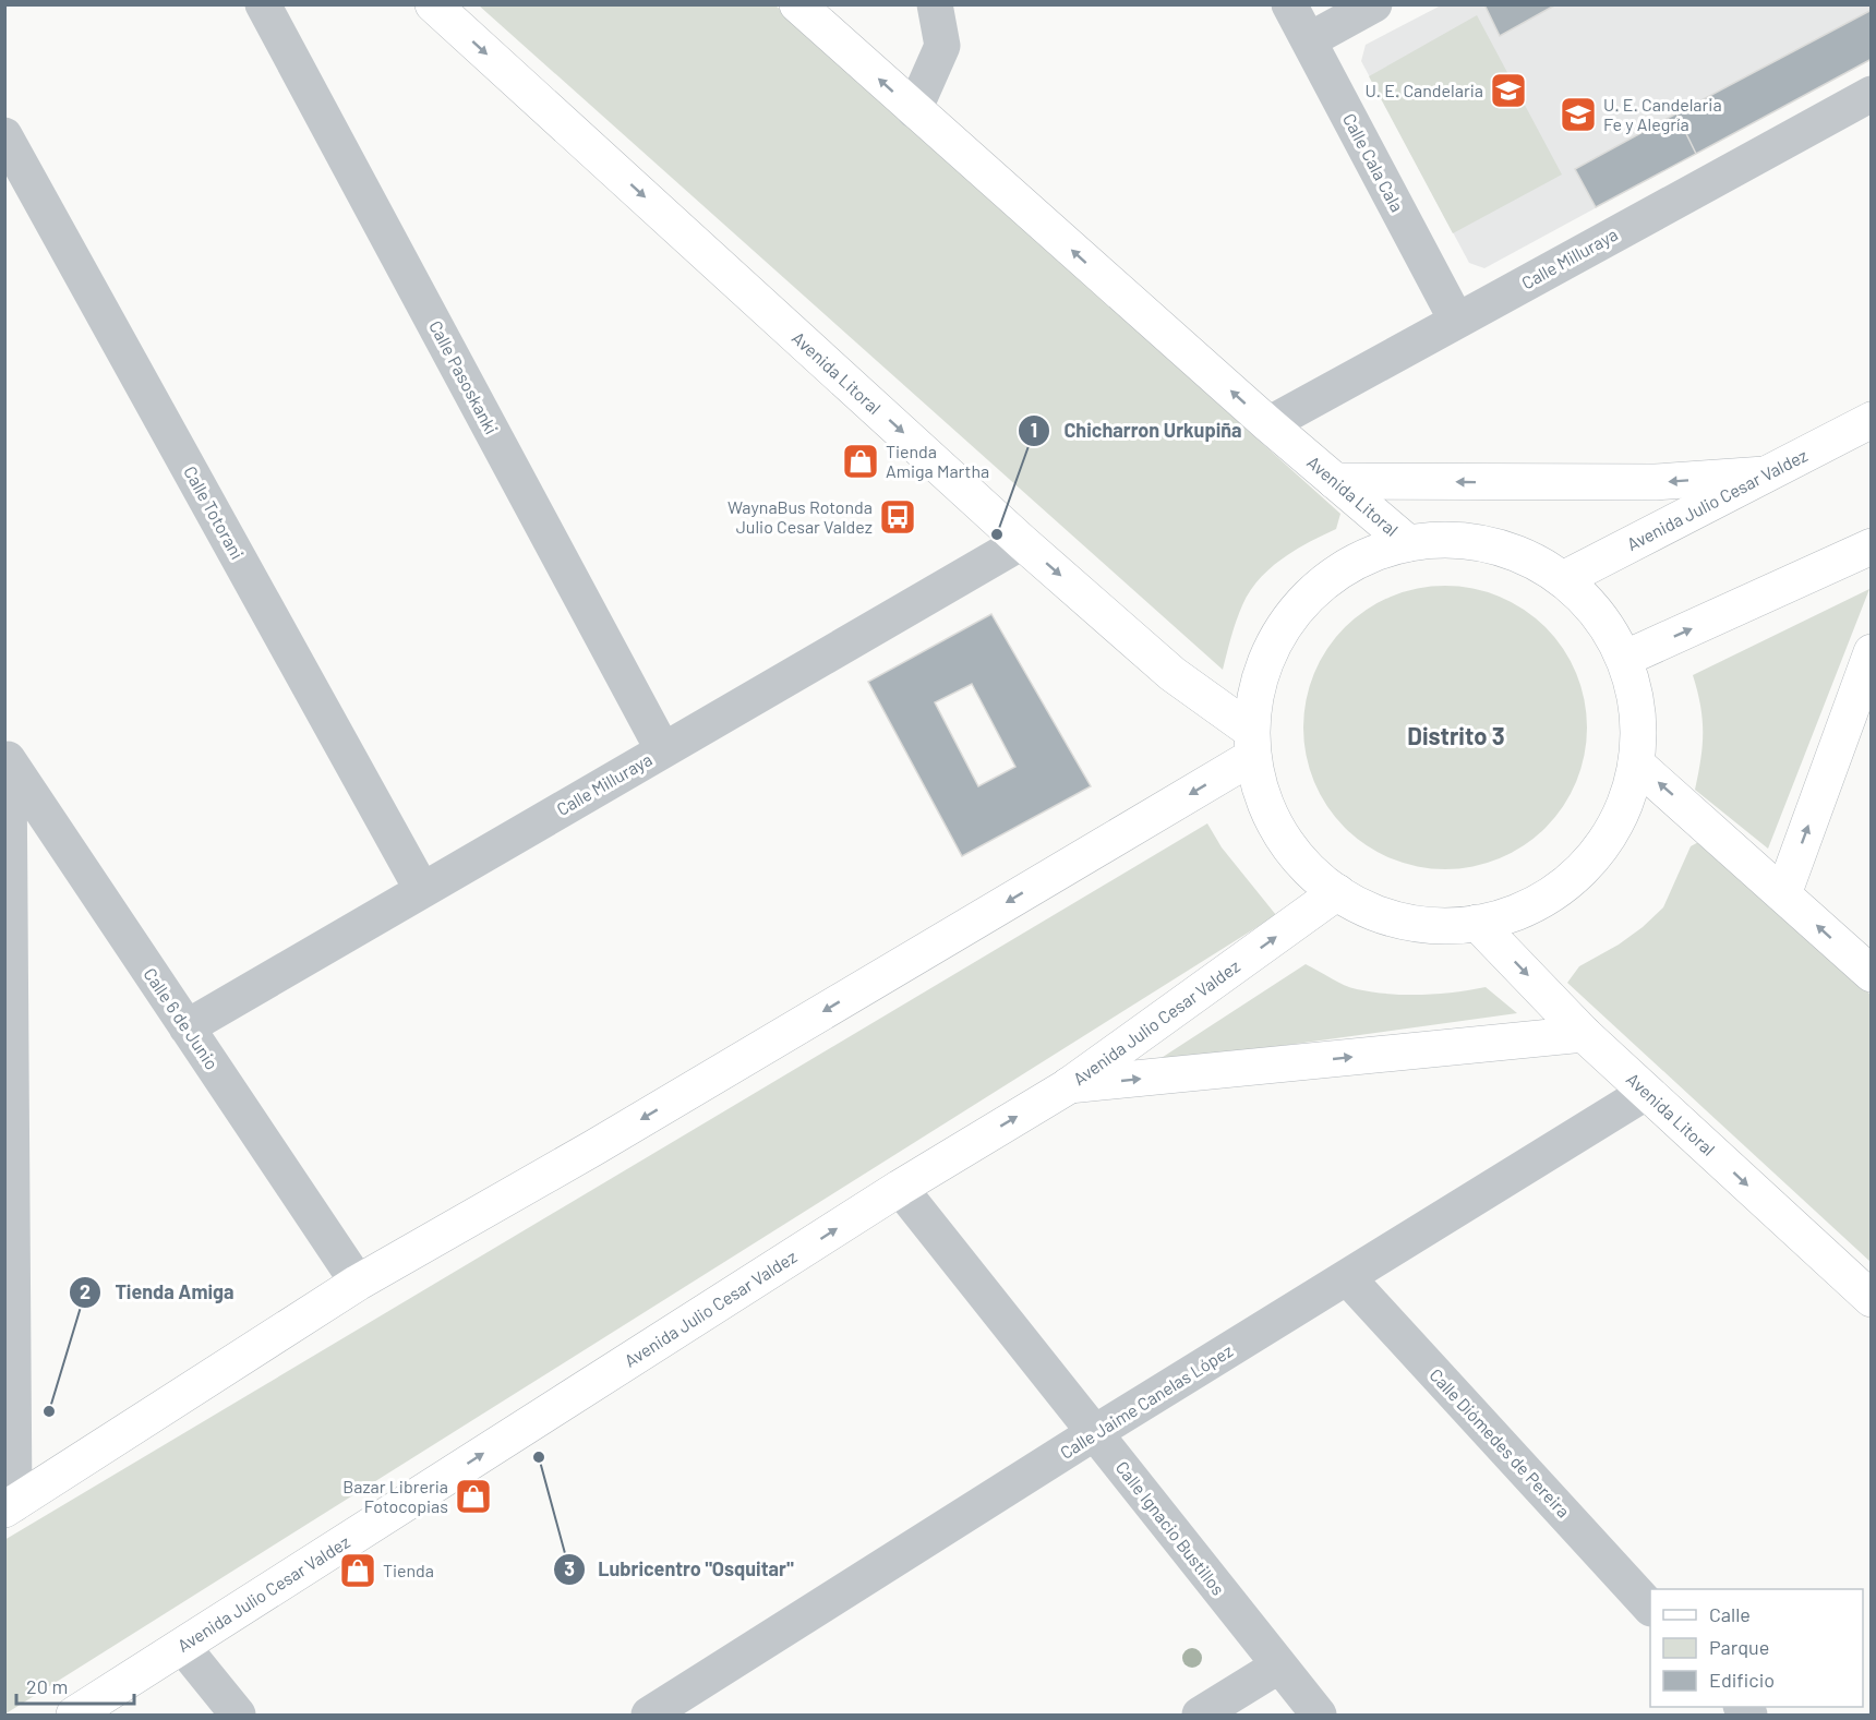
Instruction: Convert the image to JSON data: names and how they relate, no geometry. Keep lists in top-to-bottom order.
{
  "streets": {
    "main road": ["Avenida Litoral", "Avenida Julio Cesar Valdez"],
    "street": [
      "Calle Cala Cala",
      "Calle Milluraya",
      "Calle Pasoskanki",
      "Calle Totorani",
      "Calle 6 de Junio",
      "Calle Jaime Canelas López",
      "Calle Diómedes de Pereira",
      "Calle Ignacio Bustillos"
    ]
  },
  "crossings": [
    ["Calle Cala Cala", "Calle Milluraya"],
    ["Calle Milluraya", "Avenida Litoral"],
    ["Calle Milluraya", "Calle Pasoskanki"],
    ["Calle Milluraya", "Calle Totorani"],
    ["Calle Milluraya", "Calle 6 de Junio"],
    ["Avenida Litoral", "Calle Jaime Canelas López"],
    ["Avenida Julio Cesar Valdez", "Calle Ignacio Bustillos"],
    ["Calle Jaime Canelas López", "Calle Diómedes de Pereira"],
    ["Calle Jaime Canelas López", "Calle Ignacio Bustillos"]
  ],
  "districts": ["Distrito 3"],
  "places": {
    "school or university": ["U. E. Candelaria", "U. E. Candelaria Fe y Alegría"],
    "shop": ["Tienda Amiga Martha", "Bazar Libreria Fotocopias", "Tienda"],
    "bus stop": ["WaynaBus Rotonda Julio Cesar Valdez"],
    "other": ["Chicharron Urkupiña", "Tienda Amiga", "Lubricentro \"Osquitar\""]
  },
  "legend": ["Calle", "Parque", "Edificio"],
  "scale_bar": "20 m"
}
